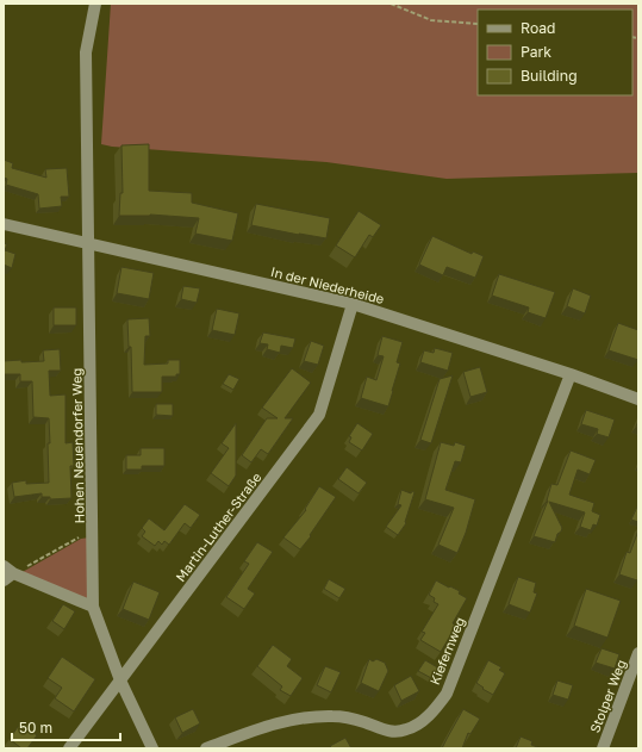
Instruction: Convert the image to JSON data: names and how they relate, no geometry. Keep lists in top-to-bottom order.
{
  "streets": {
    "street": [
      "In der Niederheide",
      "Hohen Neuendorfer Weg",
      "Martin-Luther-Straße",
      "Kiefernweg",
      "Stolper Weg"
    ]
  },
  "crossings": [
    ["In der Niederheide", "Hohen Neuendorfer Weg"],
    ["In der Niederheide", "Martin-Luther-Straße"],
    ["In der Niederheide", "Kiefernweg"],
    ["Hohen Neuendorfer Weg", "Martin-Luther-Straße"]
  ],
  "legend": ["Road", "Park", "Building"],
  "scale_bar": "50 m"
}
